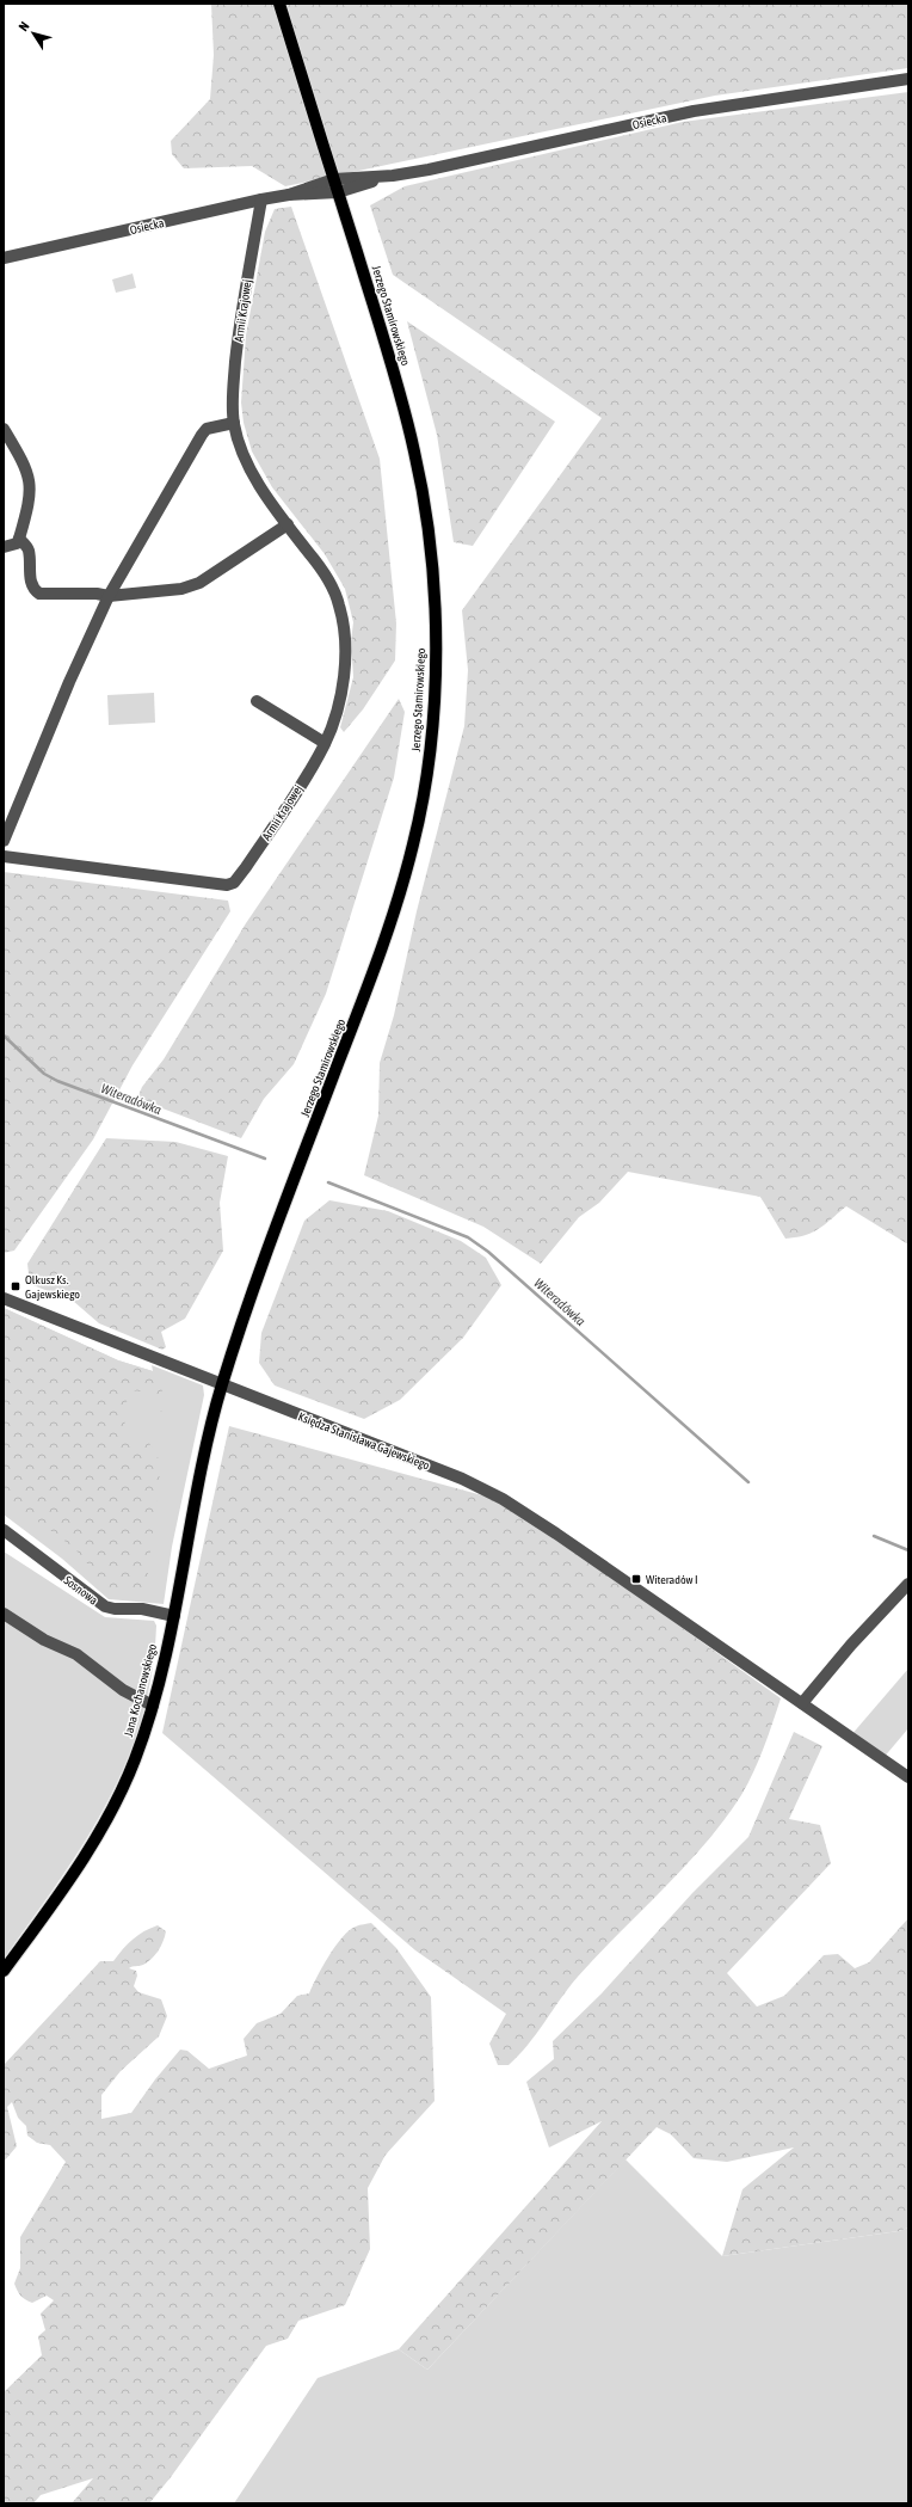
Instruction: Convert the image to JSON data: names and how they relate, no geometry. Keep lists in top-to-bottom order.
{
  "streets": {
    "main road": ["Jerzego Stamirowskiego", "Jana Kochanowskiego"],
    "street": [
      "Osiecka",
      "Armii Krajowej",
      "Księdza Stanisława Gajewskiego",
      "Sosnowa"
    ]
  },
  "crossings": [
    ["Osiecka", "Armii Krajowej"],
    ["Osiecka", "Jerzego Stamirowskiego"],
    ["Jerzego Stamirowskiego", "Księdza Stanisława Gajewskiego"],
    ["Jerzego Stamirowskiego", "Jana Kochanowskiego"],
    ["Księdza Stanisława Gajewskiego", "Jana Kochanowskiego"],
    ["Sosnowa", "Jana Kochanowskiego"]
  ],
  "water": ["Witeradówka"],
  "places": {
    "transit": ["Olkusz Ks. Gajewskiego", "Witeradów I"]
  },
  "north": "top left"
}
